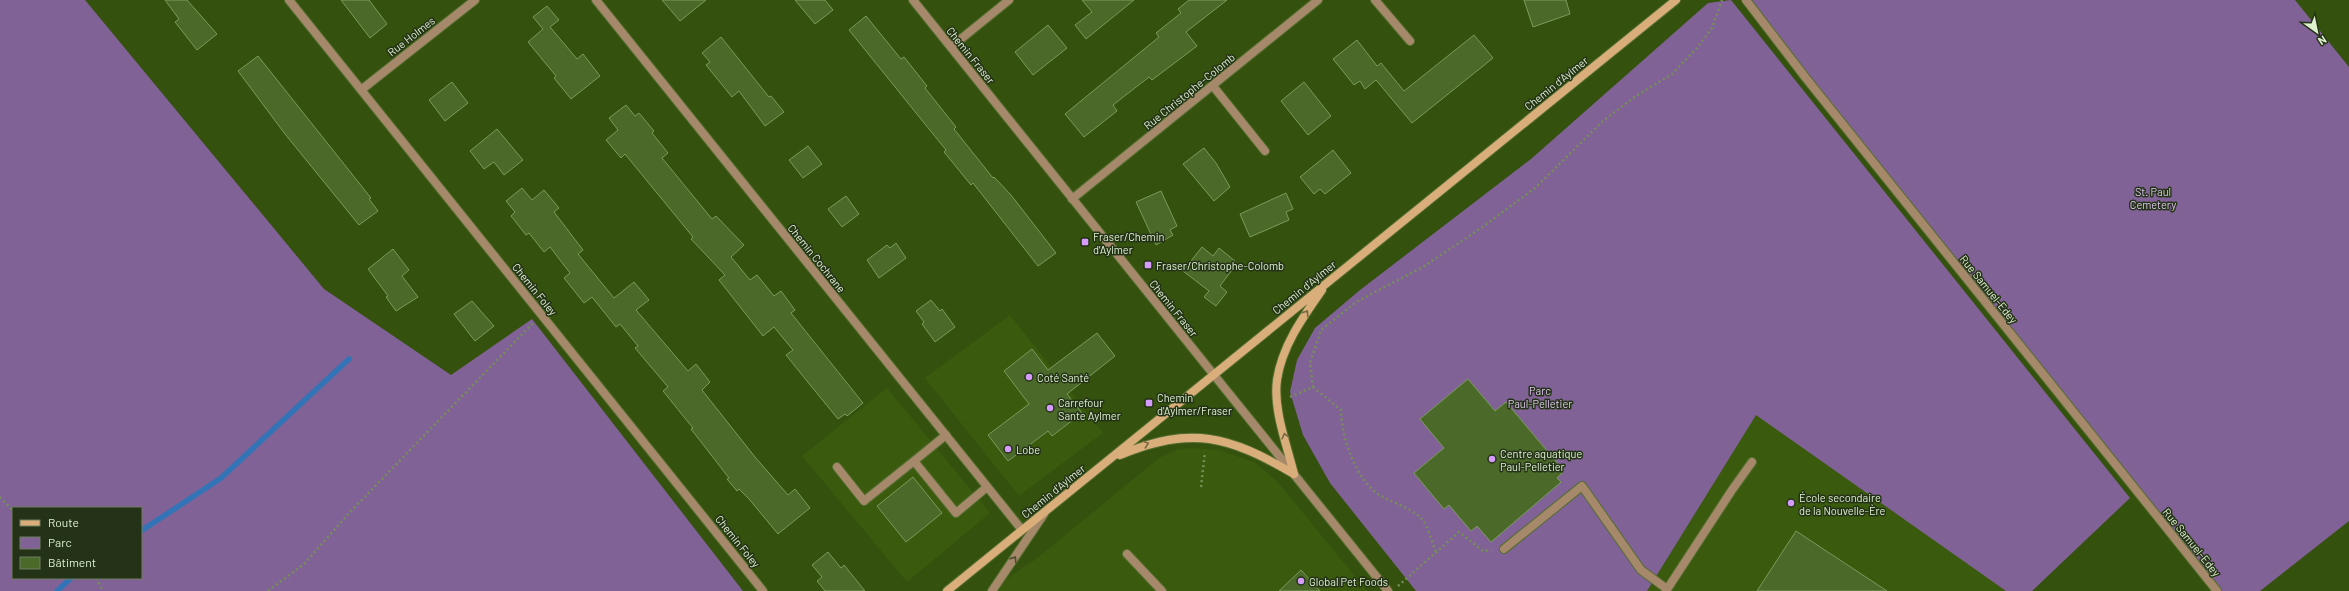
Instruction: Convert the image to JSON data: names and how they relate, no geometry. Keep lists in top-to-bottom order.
{
  "streets": {
    "main road": ["Chemin d'Aylmer"],
    "street": [
      "Rue Holmes",
      "Chemin Fraser",
      "Rue Christophe-Colomb",
      "Chemin Cochrane",
      "Chemin Foley",
      "Rue Samuel-Edey"
    ]
  },
  "crossings": [
    ["Rue Holmes", "Chemin Foley"],
    ["Chemin Fraser", "Chemin d'Aylmer"],
    ["Chemin Fraser", "Rue Christophe-Colomb"],
    ["Chemin d'Aylmer", "Chemin Cochrane"]
  ],
  "parks": ["St. Paul Cemetery", "Parc Paul-Pelletier"],
  "places": {
    "transit": ["Fraser/Chemin d'Aylmer", "Fraser/Christophe-Colomb", "Chemin d'Aylmer/Fraser"],
    "other": [
      "Coté Santé",
      "Carrefour Sante Aylmer",
      "Lobe",
      "Centre aquatique Paul-Pelletier",
      "École secondaire de la Nouvelle-Ère",
      "Global Pet Foods"
    ]
  },
  "legend": ["Route", "Parc", "Bâtiment"],
  "north": "bottom right"
}
